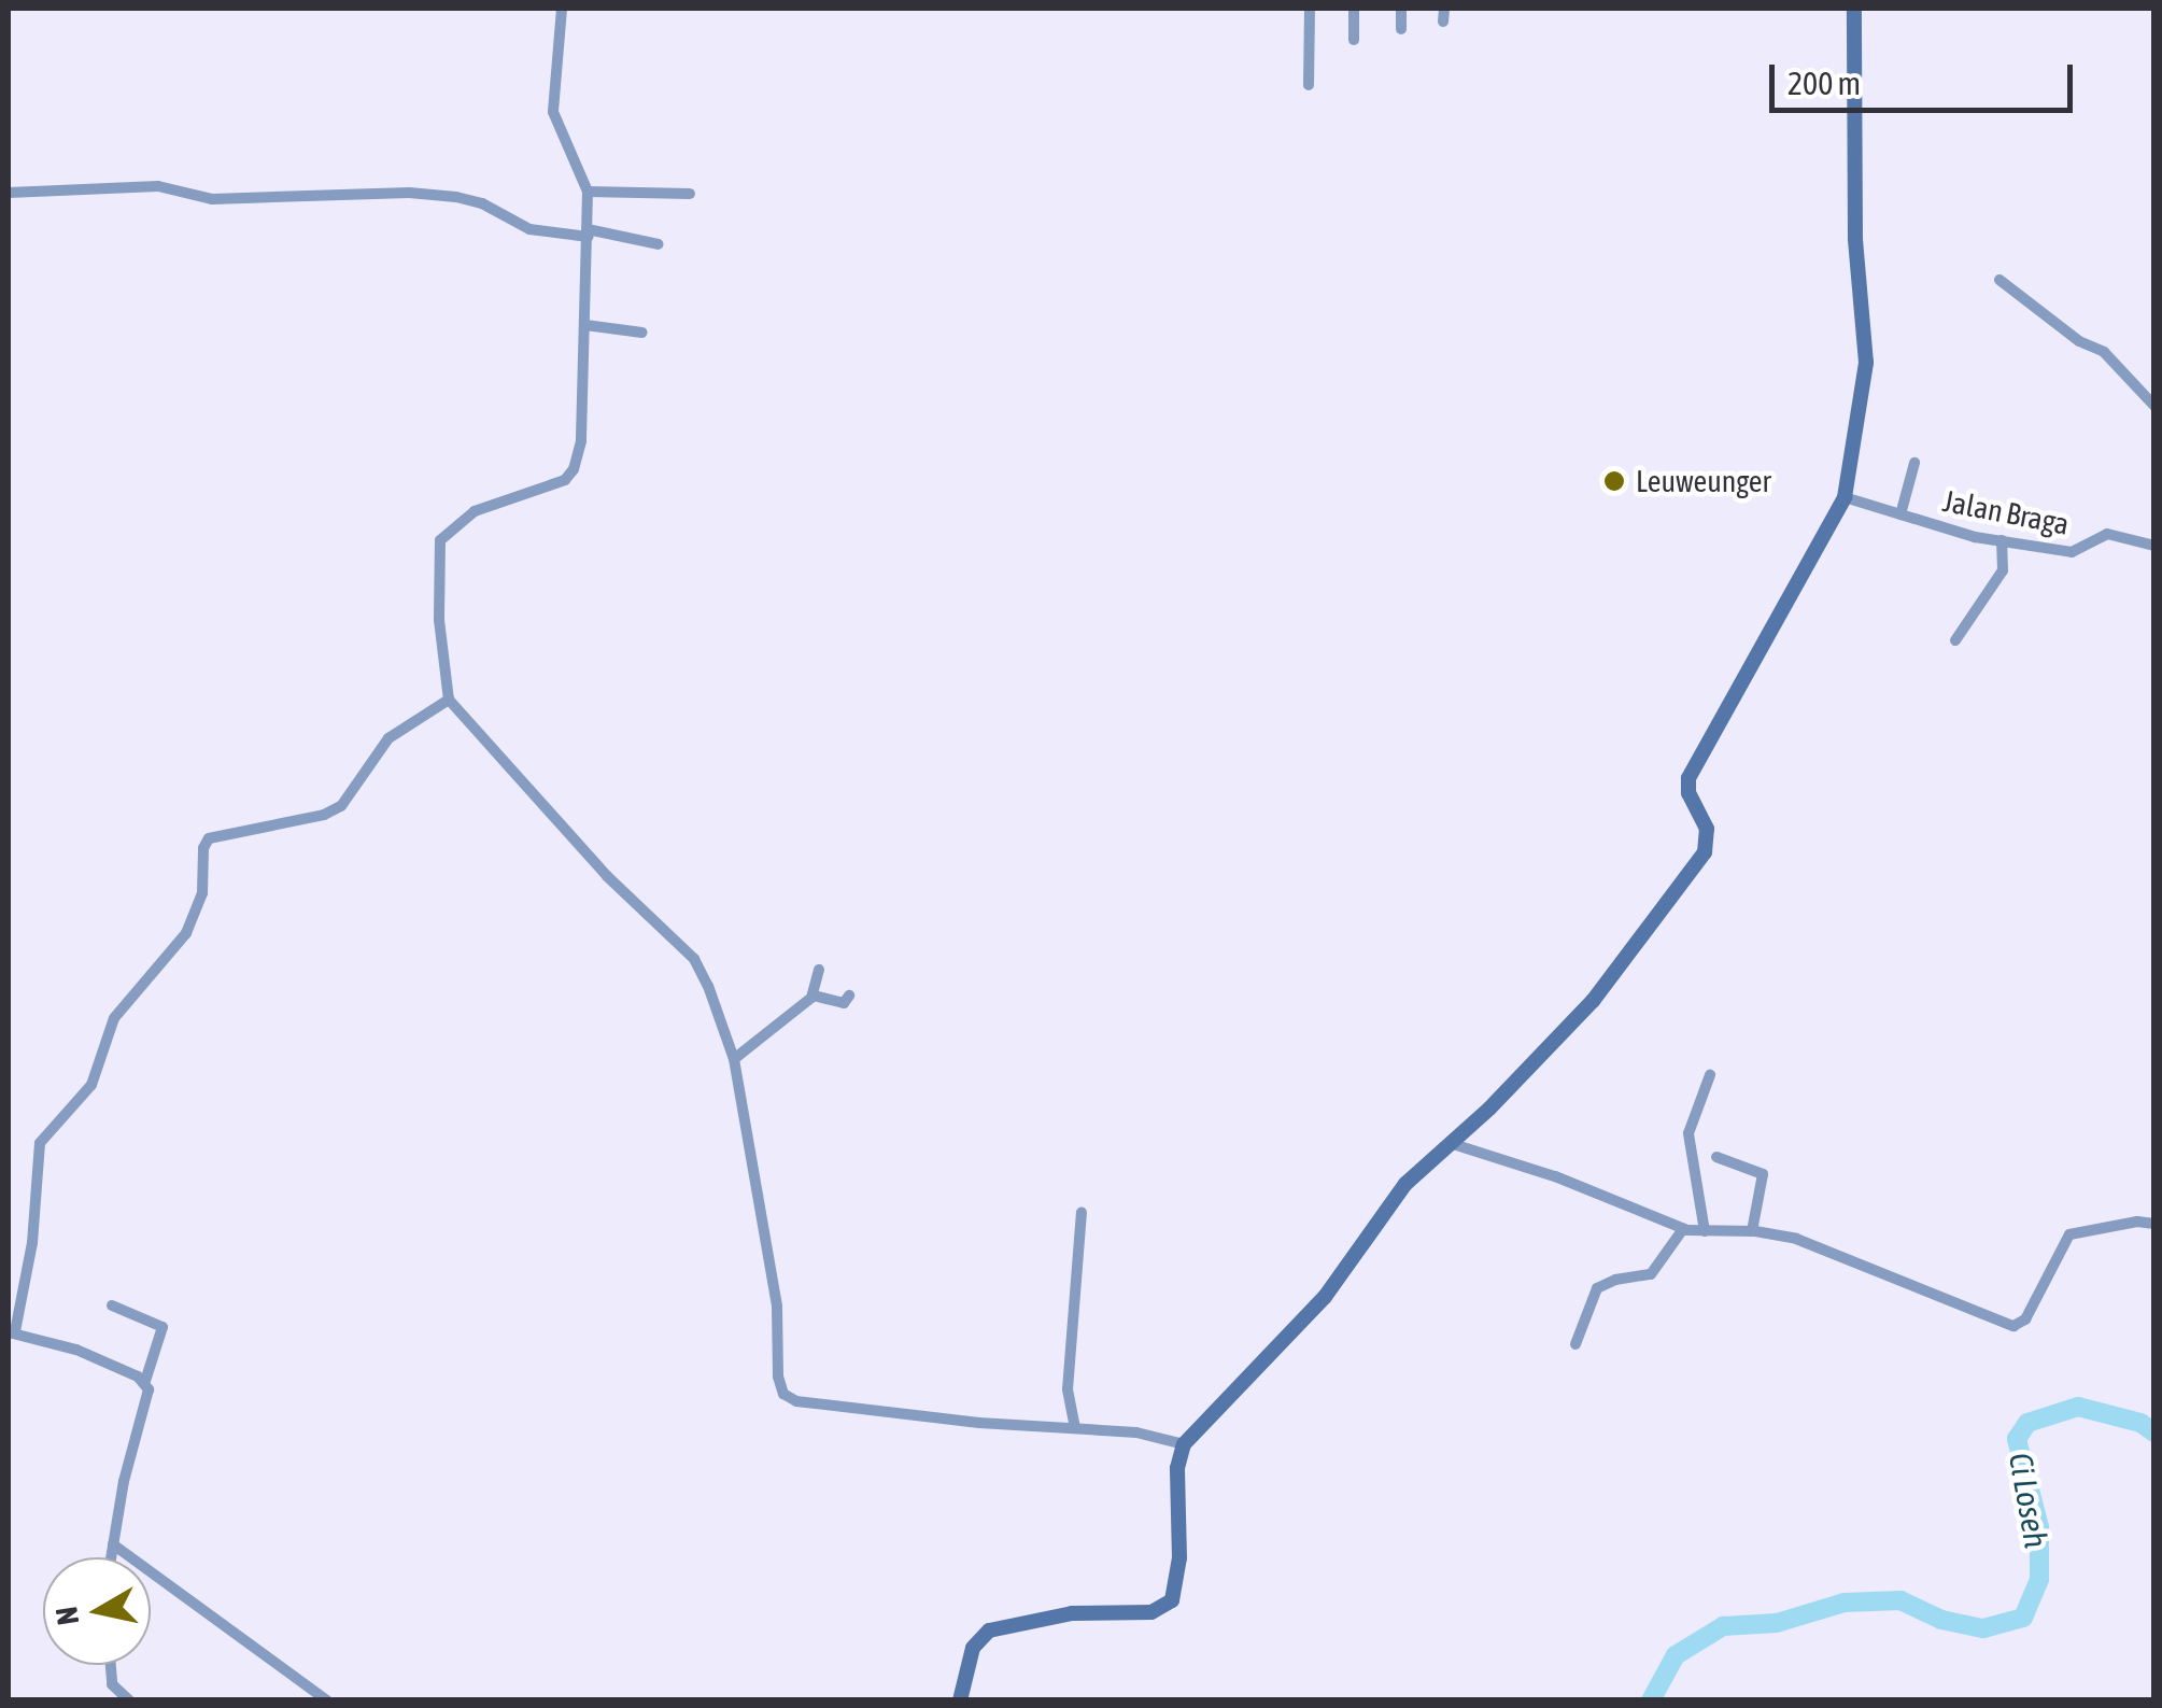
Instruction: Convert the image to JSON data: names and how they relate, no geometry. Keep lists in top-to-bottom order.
{
  "streets": {
    "street": ["Jalan Braga"]
  },
  "water": ["Ci Loseh"],
  "places": ["Leuweunger"],
  "scale_bar": "200 m",
  "north": "left"
}
